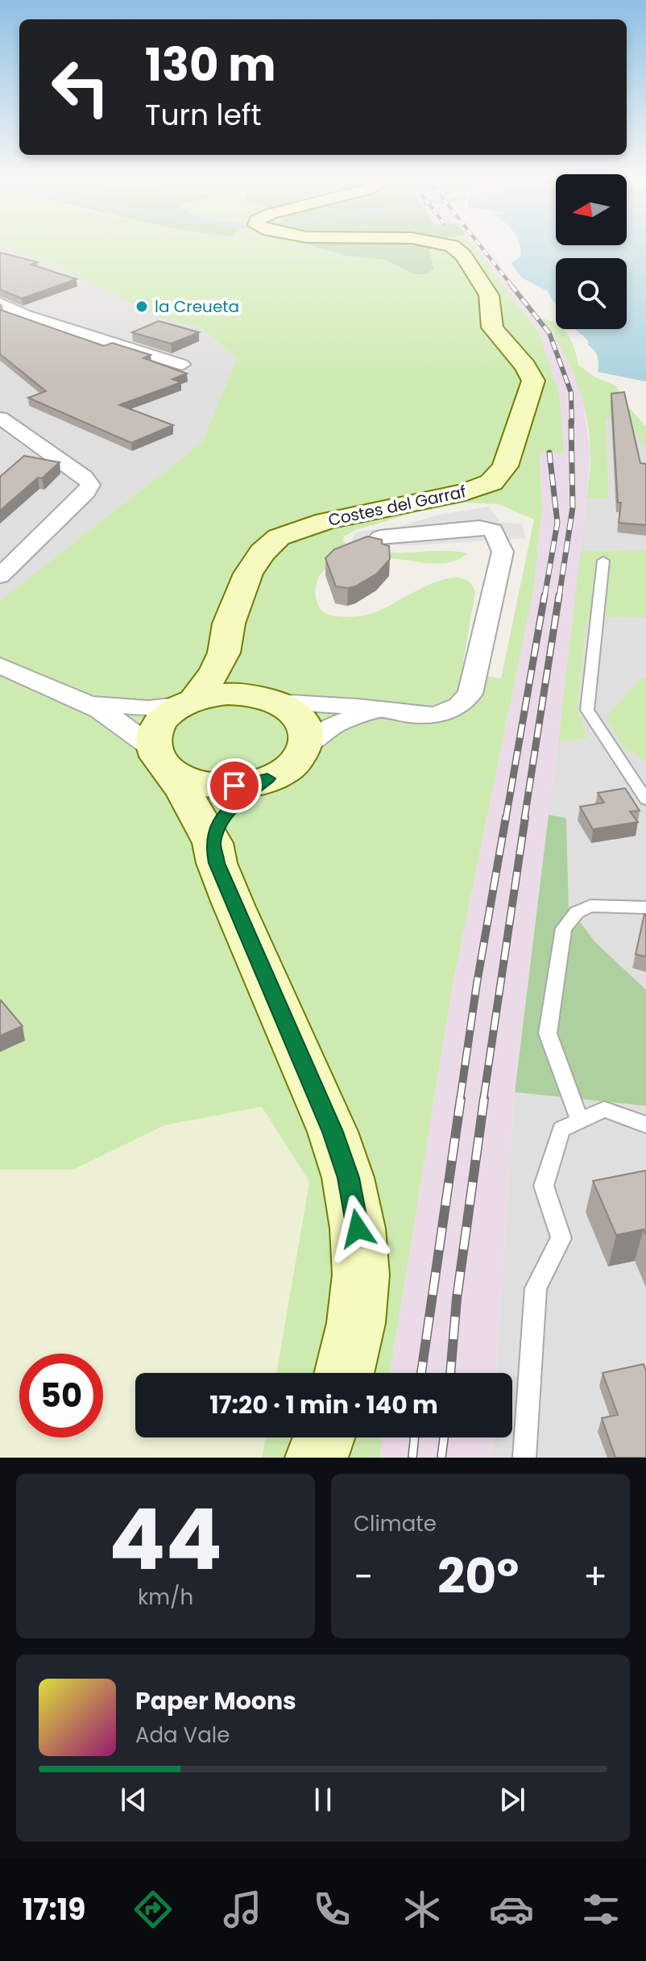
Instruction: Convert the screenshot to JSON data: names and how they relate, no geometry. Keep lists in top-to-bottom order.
{
  "streets": {
    "main road": ["Costes del Garraf"]
  },
  "places": ["la Creueta"],
  "north": "left",
  "page": {
    "turn": ["130 m", "Turn left"],
    "limit": "50",
    "trip": "17:20 · 1 min · 140 m",
    "tile": [
      ["44", "km/h"],
      "Climate"
    ],
    "heat": ["−", "20°", "+"],
    "song": ["Paper Moons", "Ada Vale"],
    "tabs": "17:19"
  }
}
